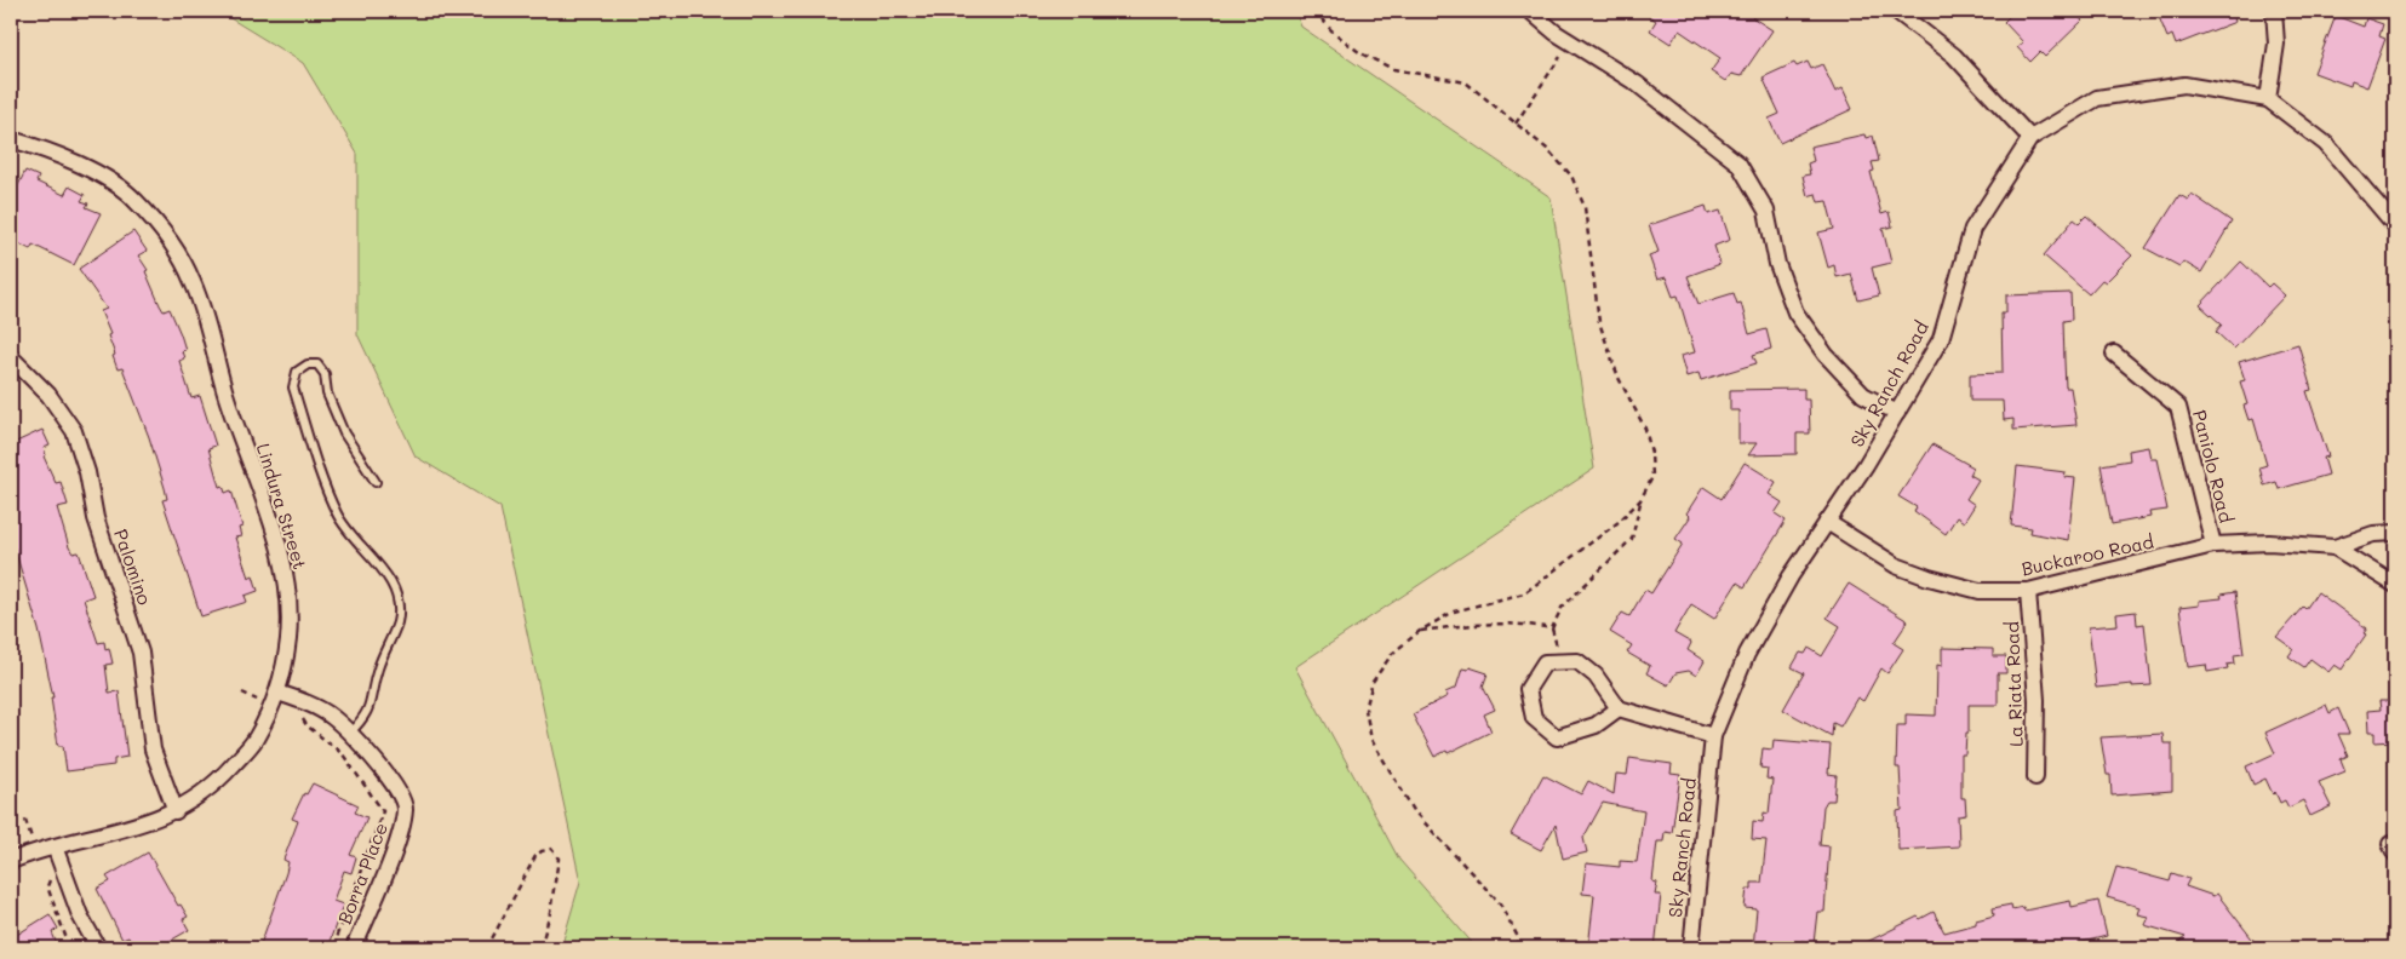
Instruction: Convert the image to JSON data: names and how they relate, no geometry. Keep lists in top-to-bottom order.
{
  "streets": {
    "street": [
      "Sky Ranch Road",
      "Paniolo Road",
      "Lindura Street",
      "Buckaroo Road",
      "Palomino",
      "La Riata Road",
      "Borra Place"
    ]
  },
  "crossings": [
    ["Sky Ranch Road", "Buckaroo Road"],
    ["Paniolo Road", "Buckaroo Road"],
    ["Lindura Street", "Palomino"],
    ["Lindura Street", "Borra Place"],
    ["Buckaroo Road", "La Riata Road"]
  ]
}
